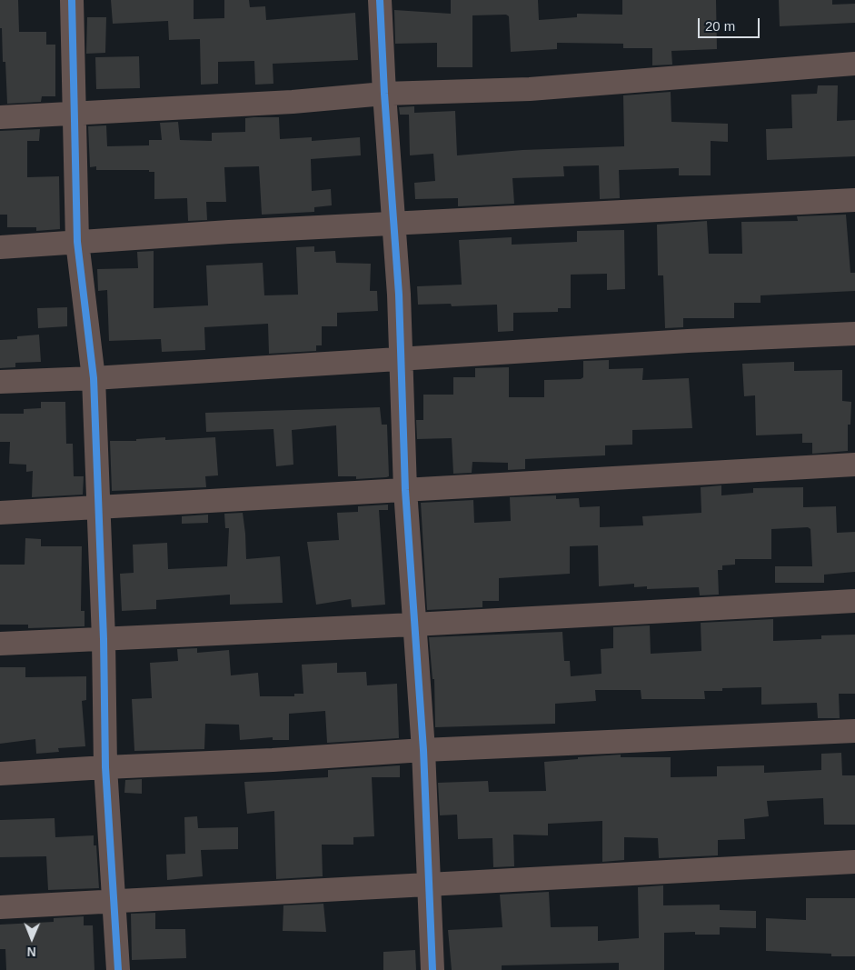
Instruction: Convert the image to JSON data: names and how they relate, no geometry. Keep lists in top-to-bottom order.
{
  "scale_bar": "20 m",
  "north": "bottom"
}
